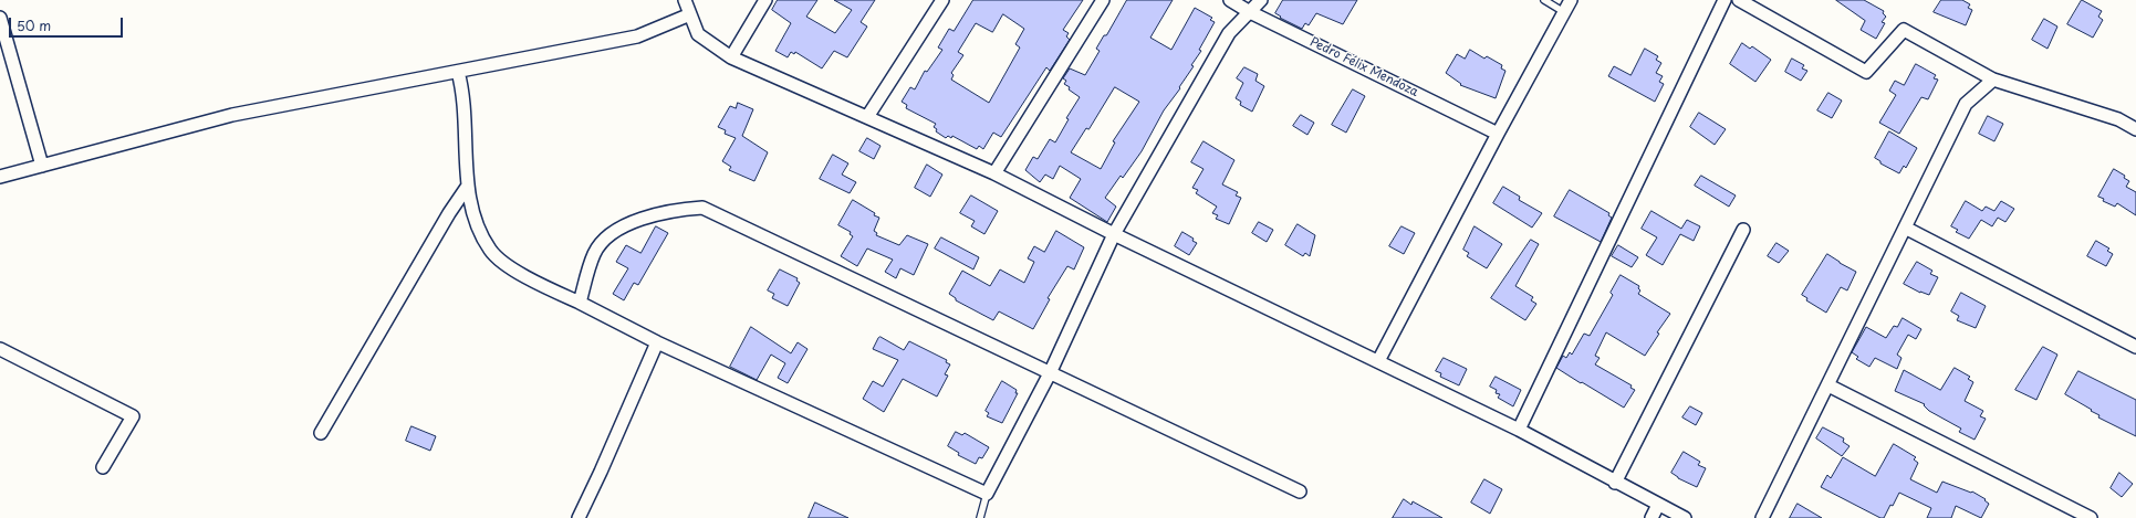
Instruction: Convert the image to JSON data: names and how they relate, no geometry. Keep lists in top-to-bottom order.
{
  "streets": {
    "street": ["Pedro Félix Mendoza"]
  },
  "scale_bar": "50 m"
}
